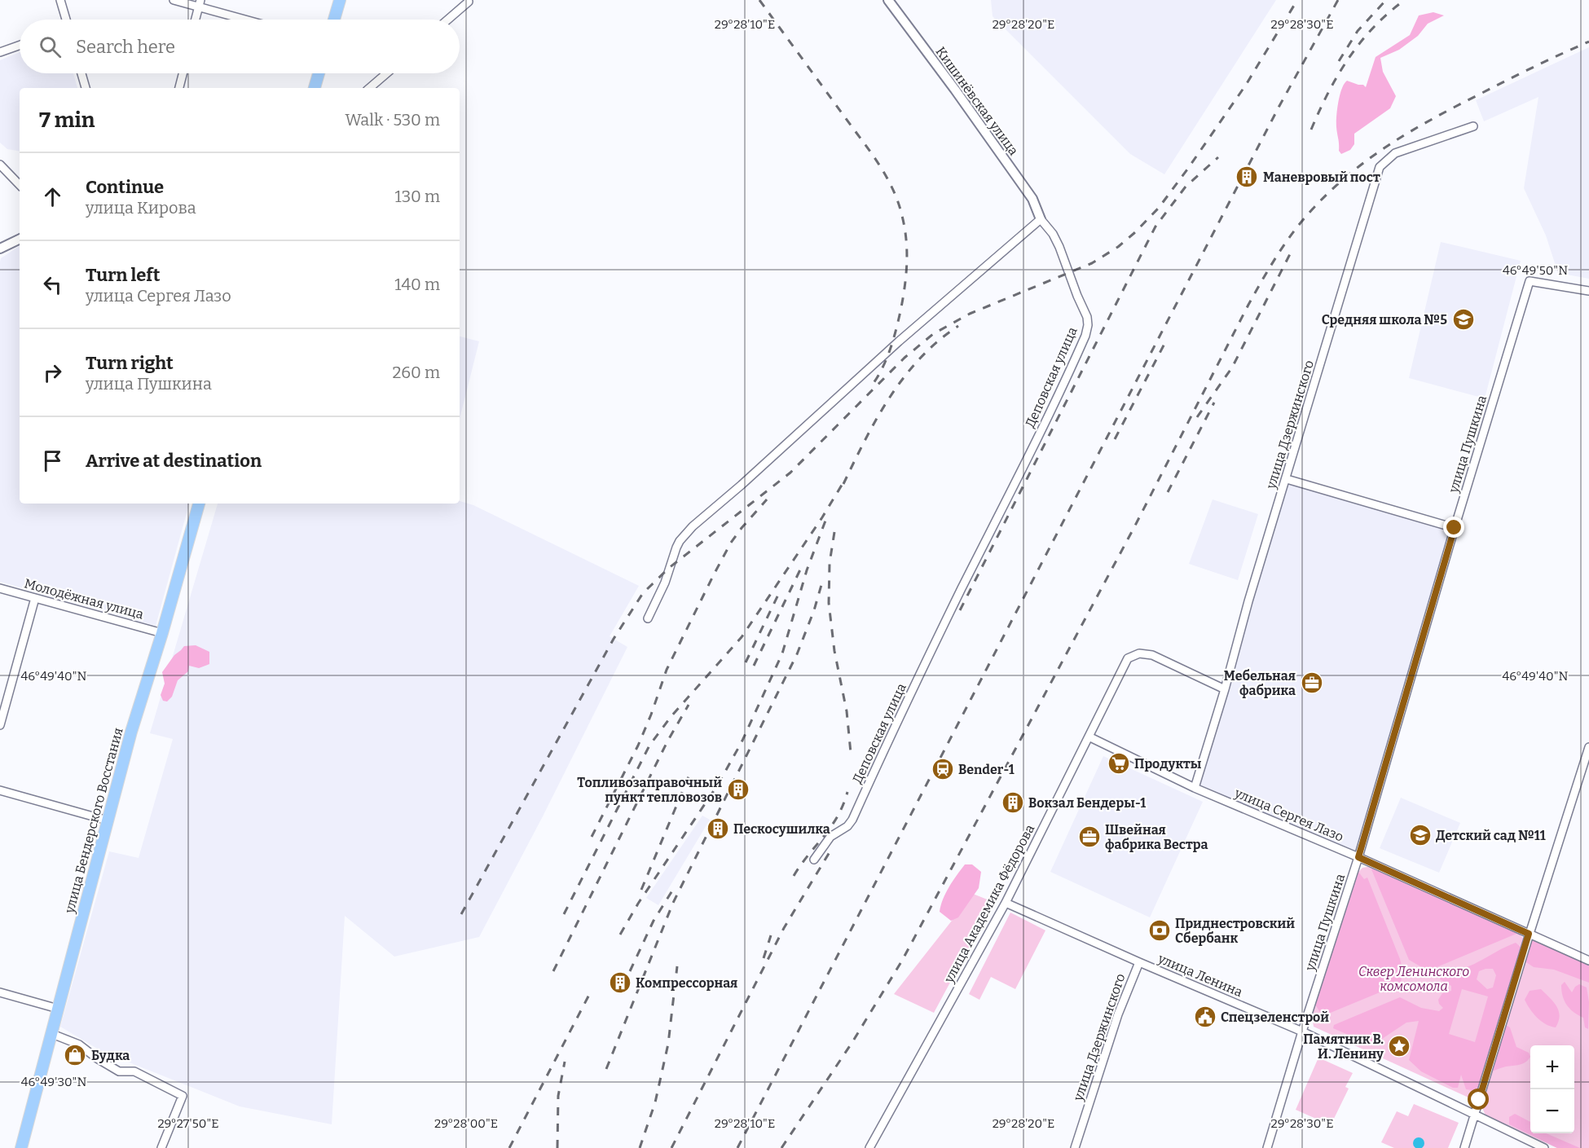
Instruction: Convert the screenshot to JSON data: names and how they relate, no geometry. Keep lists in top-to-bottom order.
{
  "streets": {
    "main road": ["улица Бендерского Восстания"],
    "street": [
      "Кишинёвская улица",
      "Деповская улица",
      "улица Дзержинского",
      "улица Пушкина",
      "Молодёжная улица",
      "улица Сергея Лазо",
      "улица Академика Фёдорова",
      "улица Ленина"
    ]
  },
  "crossings": [
    ["Кишинёвская улица", "Деповская улица"],
    ["улица Дзержинского", "улица Сергея Лазо"],
    ["улица Дзержинского", "улица Академика Фёдорова"],
    ["улица Дзержинского", "улица Ленина"],
    ["улица Пушкина", "улица Сергея Лазо"],
    ["улица Пушкина", "улица Ленина"],
    ["Молодёжная улица", "улица Бендерского Восстания"],
    ["улица Сергея Лазо", "улица Академика Фёдорова"],
    ["улица Академика Фёдорова", "улица Ленина"]
  ],
  "parks": ["Сквер Ленинского комсомола"],
  "places": {
    "building": [
      "Маневровый пост",
      "Топливозаправочный пункт тепловозов",
      "Вокзал Бендеры-1",
      "Пескосушилка",
      "Компрессорная"
    ],
    "school or university": ["Средняя школа №5", "Детский сад №11"],
    "office": ["Мебельная фабрика", "Швейная фабрика Вестра"],
    "supermarket": ["Продукты"],
    "station": ["Bender-1"],
    "bank": ["Приднестровский Сбербанк"],
    "public building": ["Спецзеленстрой"],
    "place": ["Памятник В. И. Ленину"],
    "shop": ["Будка"]
  },
  "page": {
    "search": "Search here",
    "heading": ["7 min", "Walk · 530 m"],
    "list": [
      ["Continue", "улица Кирова", "130 m"],
      ["Turn left", "улица Сергея Лазо", "140 m"],
      ["Turn right", "улица Пушкина", "260 m"],
      "Arrive at destination"
    ],
    "map_buttons": ["+", "−"]
  },
  "coordinates": [
    "29°28'10\"E",
    "29°28'20\"E",
    "29°28'30\"E",
    "46°49'50\"N",
    "46°49'40\"N",
    "46°49'30\"N",
    "29°27'50\"E",
    "29°28'00\"E"
  ]
}
